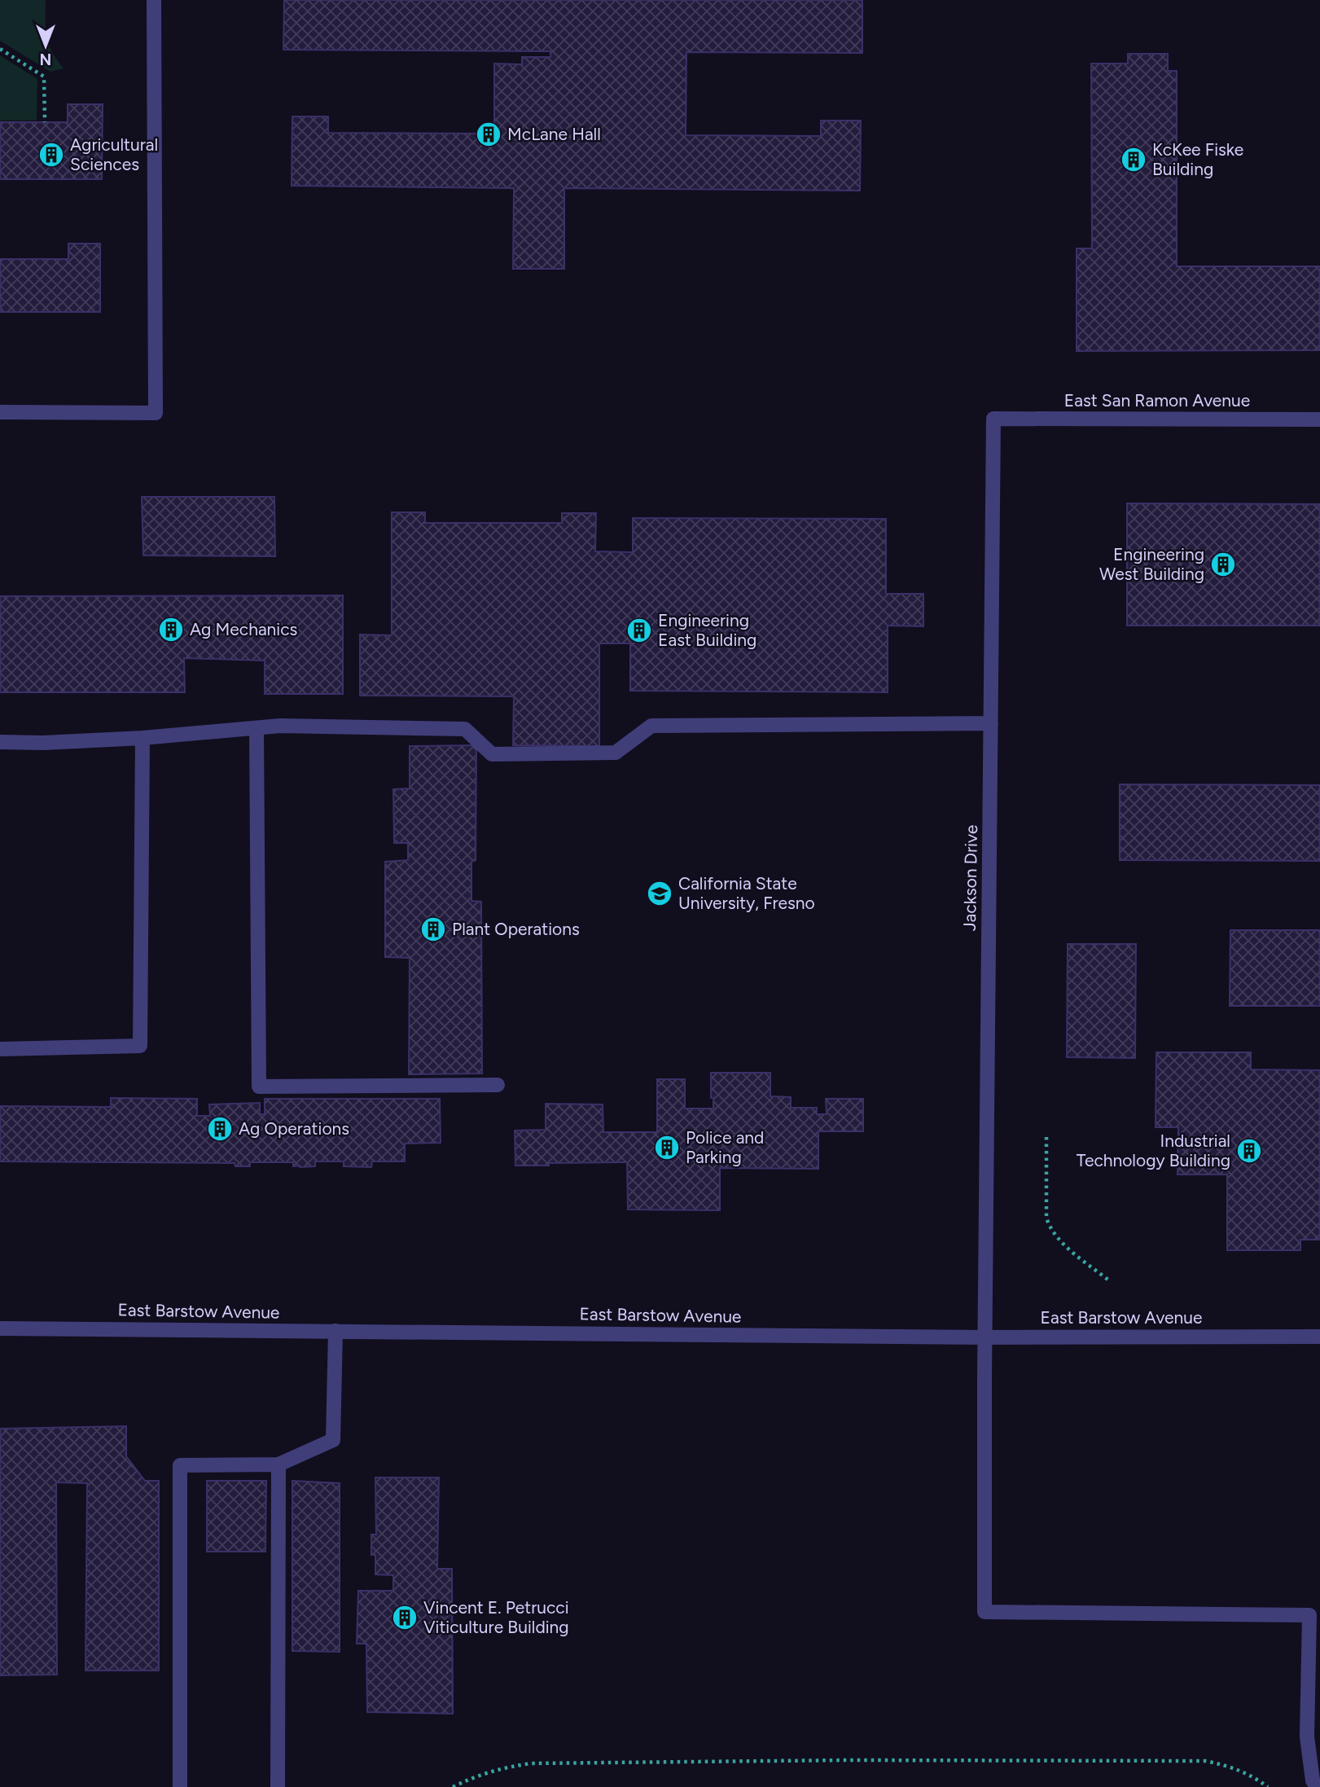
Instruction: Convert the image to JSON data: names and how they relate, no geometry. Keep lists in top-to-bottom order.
{
  "streets": {
    "street": ["East San Ramon Avenue", "Jackson Drive", "East Barstow Avenue"]
  },
  "crossings": [
    ["East San Ramon Avenue", "Jackson Drive"],
    ["Jackson Drive", "East Barstow Avenue"]
  ],
  "places": {
    "building": [
      "McLane Hall",
      "Agricultural Sciences",
      "KcKee Fiske Building",
      "Engineering West Building",
      "Ag Mechanics",
      "Engineering East Building",
      "Plant Operations",
      "Ag Operations",
      "Police and Parking",
      "Industrial Technology Building",
      "Vincent E. Petrucci Viticulture Building"
    ],
    "school or university": ["California State University, Fresno"]
  },
  "north": "bottom"
}
